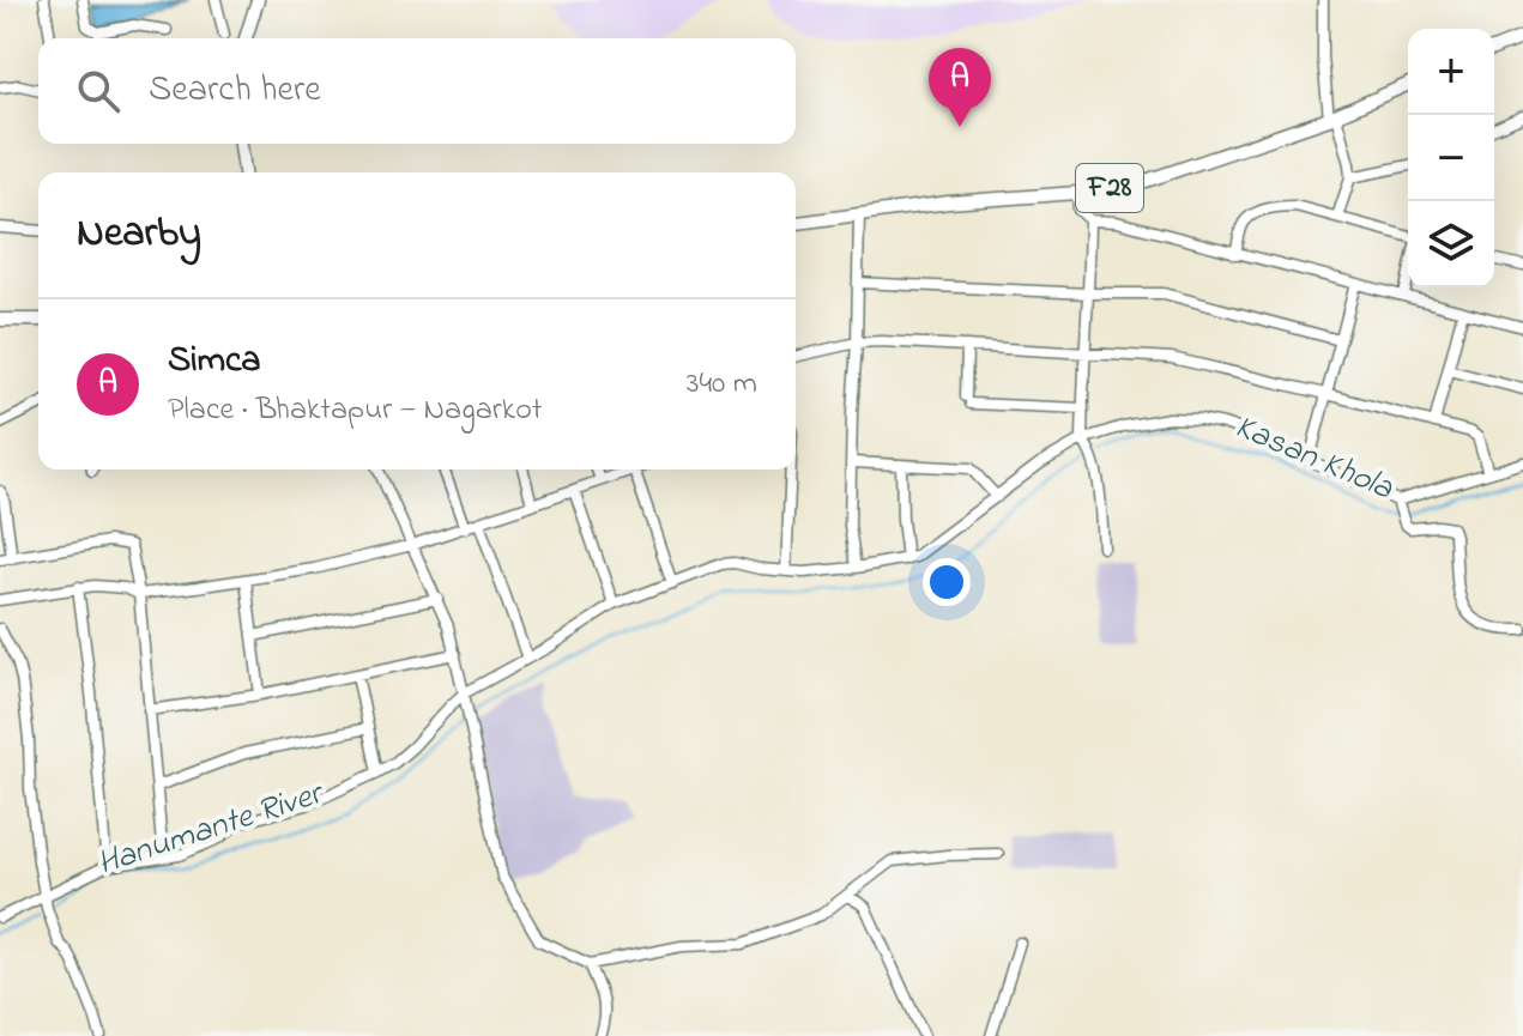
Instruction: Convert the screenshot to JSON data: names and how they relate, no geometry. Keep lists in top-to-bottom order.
{
  "streets": {
    "main road": ["F28"]
  },
  "water": ["Kasan Khola", "Hanumante River"],
  "page": {
    "map_buttons": ["+", "−"],
    "search": "Search here",
    "pins": "A",
    "heading": "Nearby",
    "list": [
      {
        "mark": "A",
        "name": "Simca",
        "note": "Place · Bhaktapur — Nagarkot",
        "value": "340 m"
      }
    ]
  }
}
